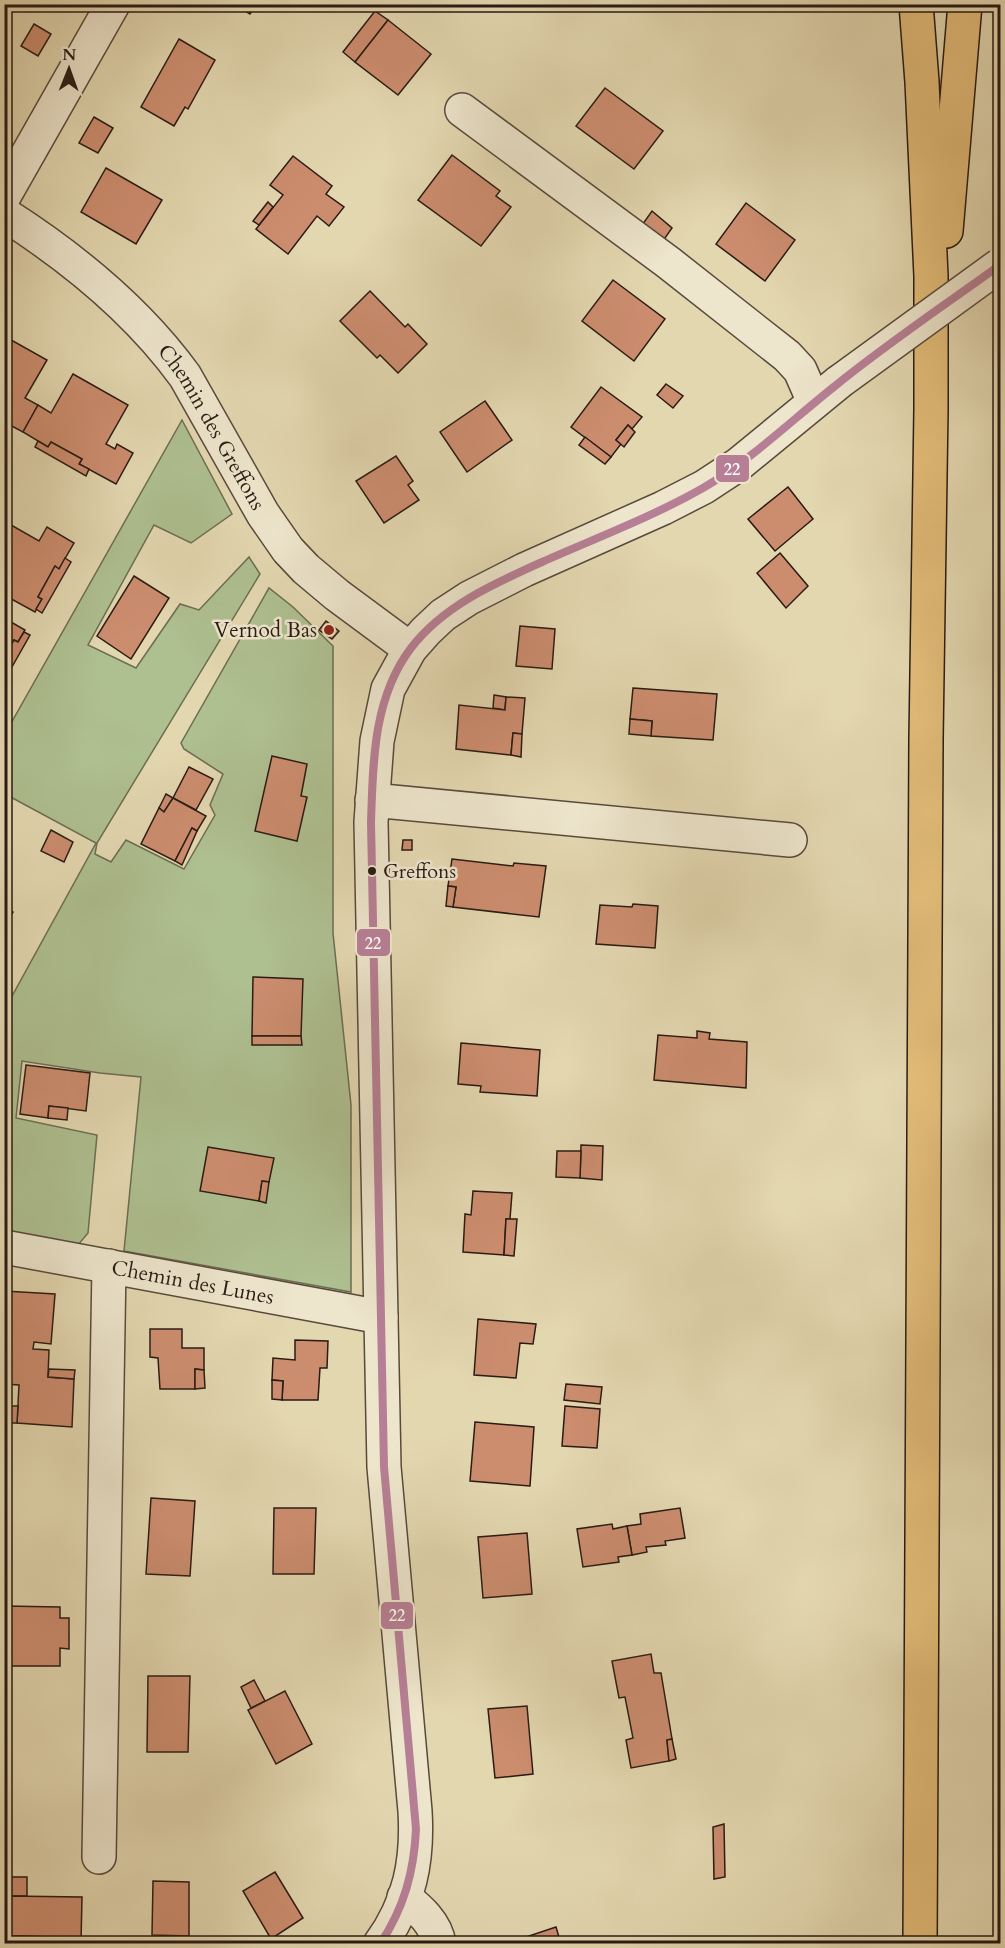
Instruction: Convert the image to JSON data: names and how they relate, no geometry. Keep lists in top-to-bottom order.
{
  "streets": {
    "street": ["Chemin des Greffons", "Chemin des Lunes"]
  },
  "places": ["Vernod Bas", "Greffons"],
  "lines": ["transit line 22"],
  "north": "top"
}
